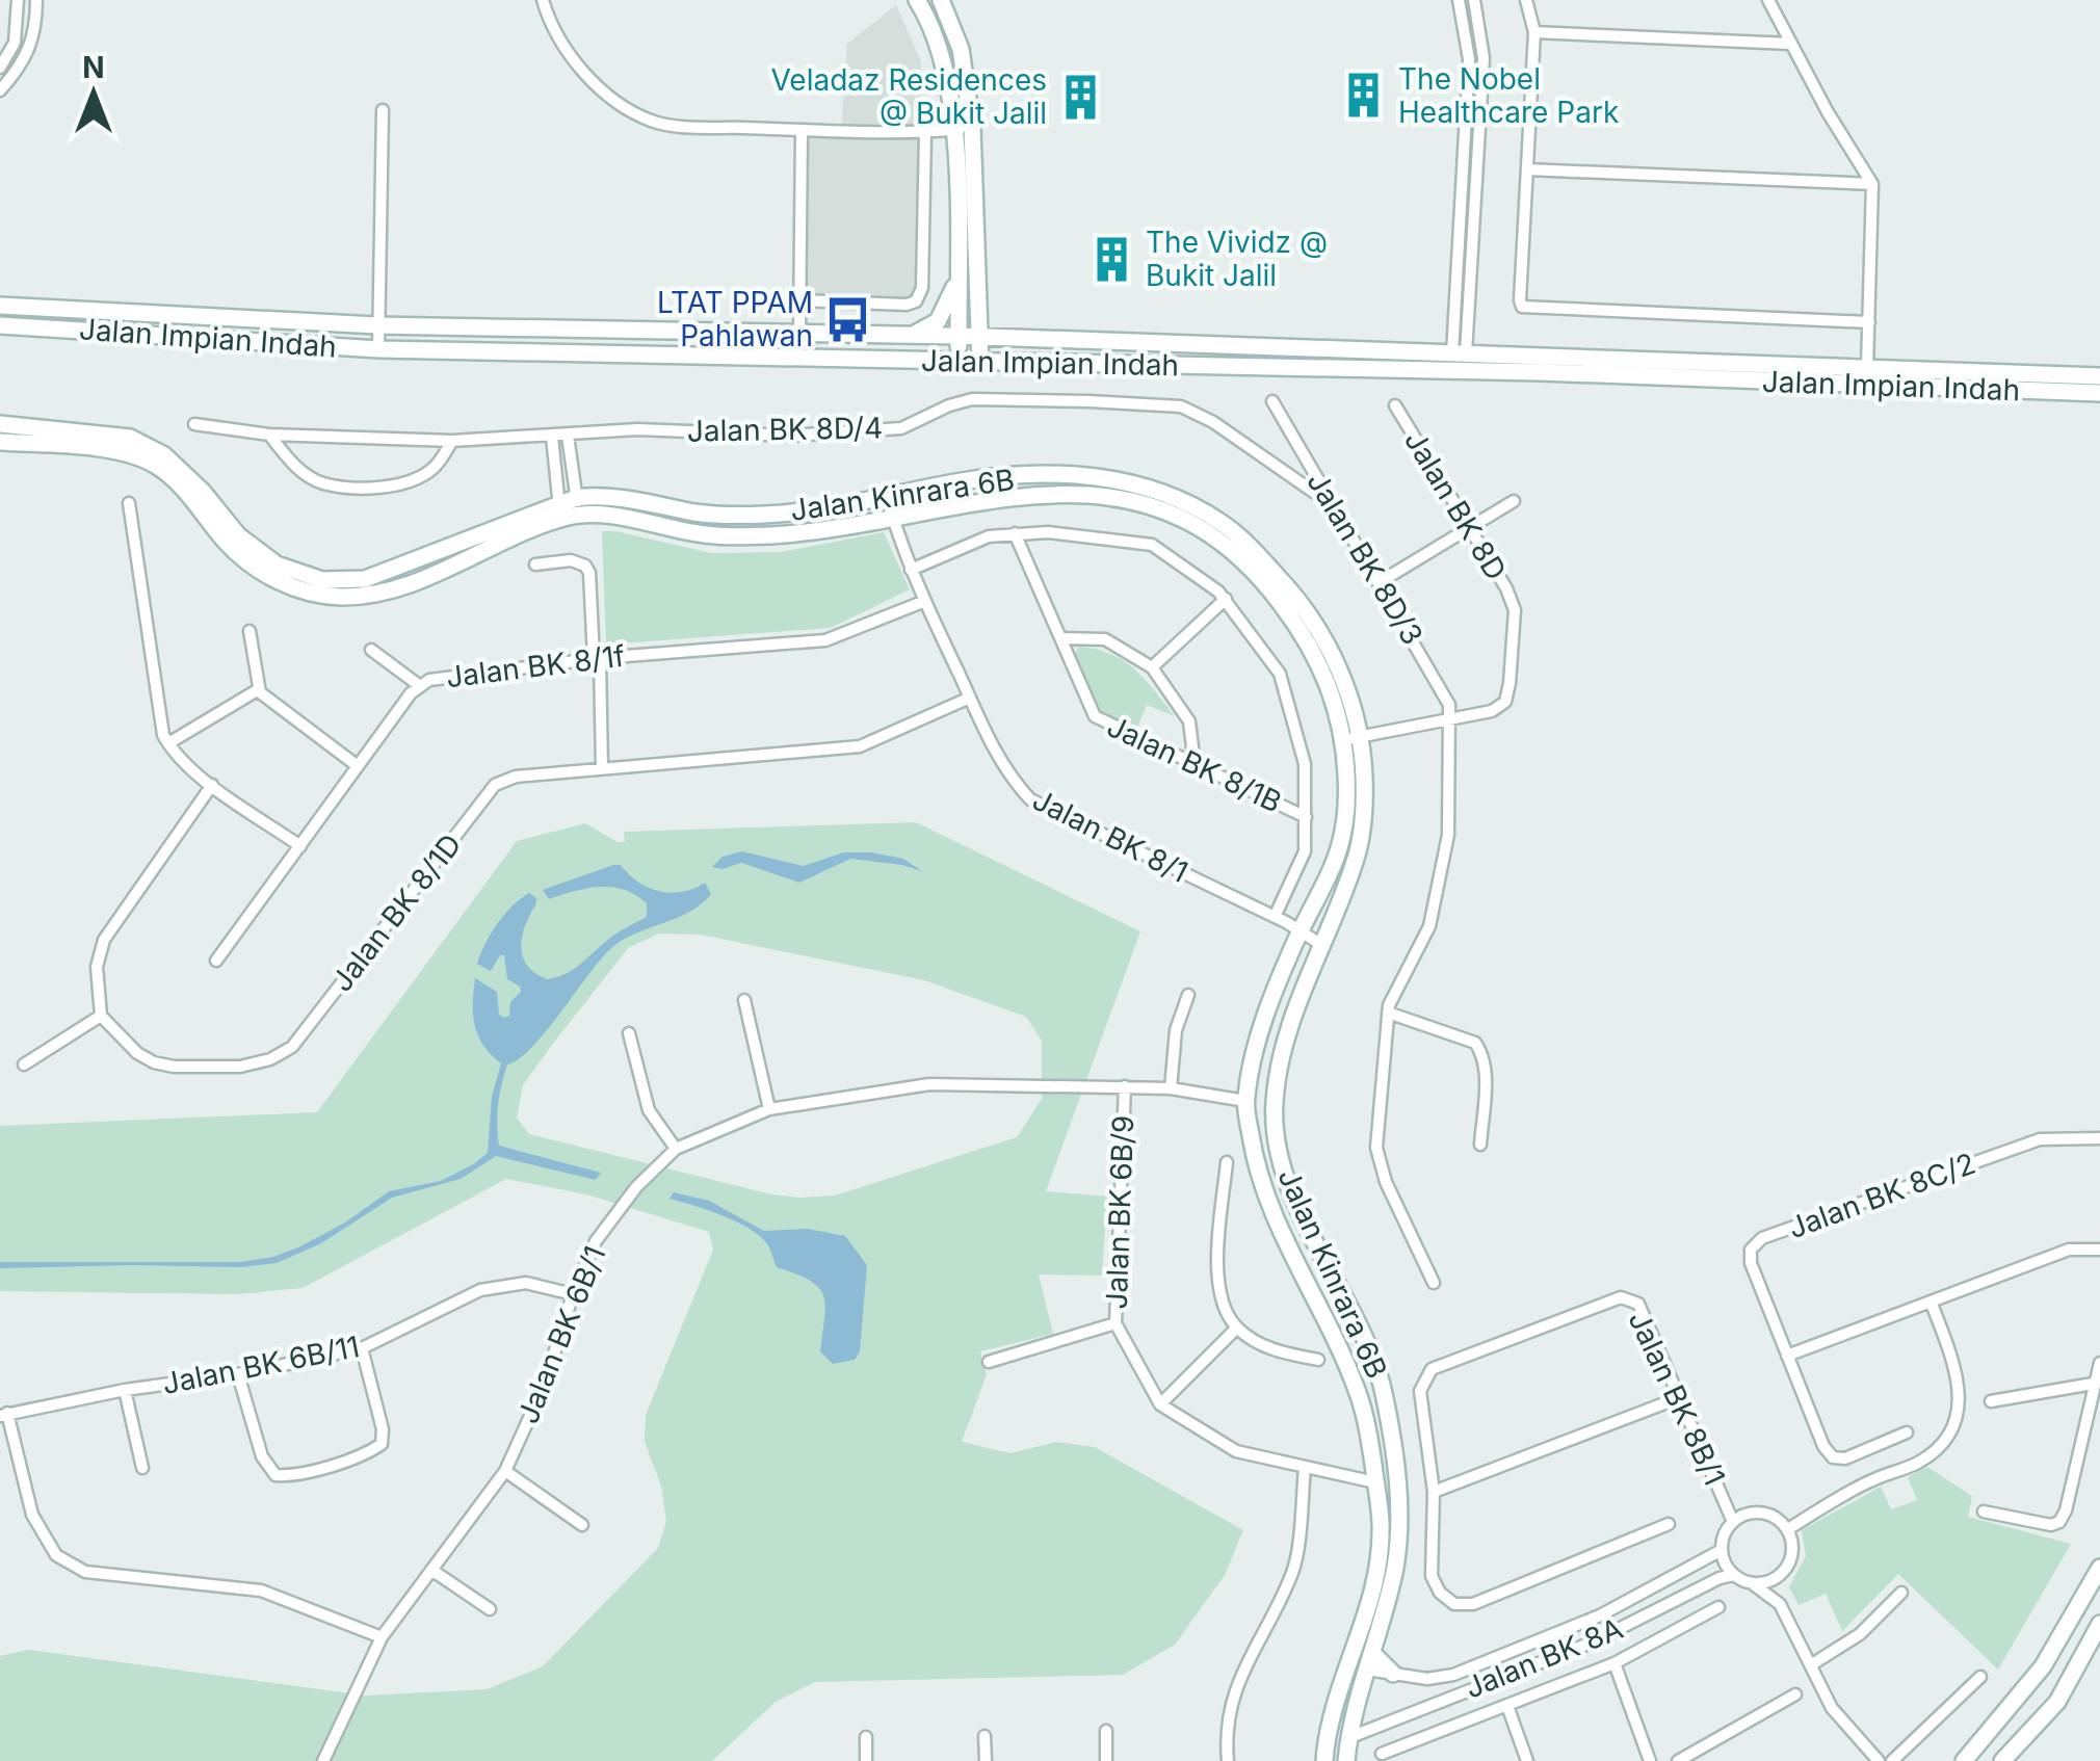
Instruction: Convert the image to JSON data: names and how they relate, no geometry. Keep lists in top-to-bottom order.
{
  "streets": {
    "street": [
      "Jalan Impian Indah",
      "Jalan BK 8D/4",
      "Jalan Kinrara 6B",
      "Jalan BK 8D",
      "Jalan BK 8D/3",
      "Jalan BK 8/1f",
      "Jalan BK 8/1B",
      "Jalan BK 8/1",
      "Jalan BK 8/1D",
      "Jalan BK 8C/2",
      "Jalan BK 6B/9",
      "Jalan BK 6B/1",
      "Jalan BK 6B/11",
      "Jalan BK 8B/1",
      "Jalan BK 8A"
    ]
  },
  "crossings": [
    ["Jalan BK 8D/4", "Jalan BK 8D/3"],
    ["Jalan Kinrara 6B", "Jalan BK 8D"],
    ["Jalan Kinrara 6B", "Jalan BK 8/1"],
    ["Jalan Kinrara 6B", "Jalan BK 6B/9"],
    ["Jalan Kinrara 6B", "Jalan BK 6B/1"],
    ["Jalan Kinrara 6B", "Jalan BK 8A"],
    ["Jalan BK 8D", "Jalan BK 8D/3"],
    ["Jalan BK 8/1f", "Jalan BK 8/1"],
    ["Jalan BK 8/1", "Jalan BK 8/1D"],
    ["Jalan BK 6B/9", "Jalan BK 6B/1"],
    ["Jalan BK 6B/1", "Jalan BK 6B/11"],
    ["Jalan BK 8B/1", "Jalan BK 8A"]
  ],
  "places": {
    "building": ["The Nobel Healthcare Park", "Veladaz Residences @ Bukit Jalil", "The Vividz @ Bukit Jalil"],
    "bus stop": ["LTAT PPAM Pahlawan"]
  },
  "north": "top"
}
